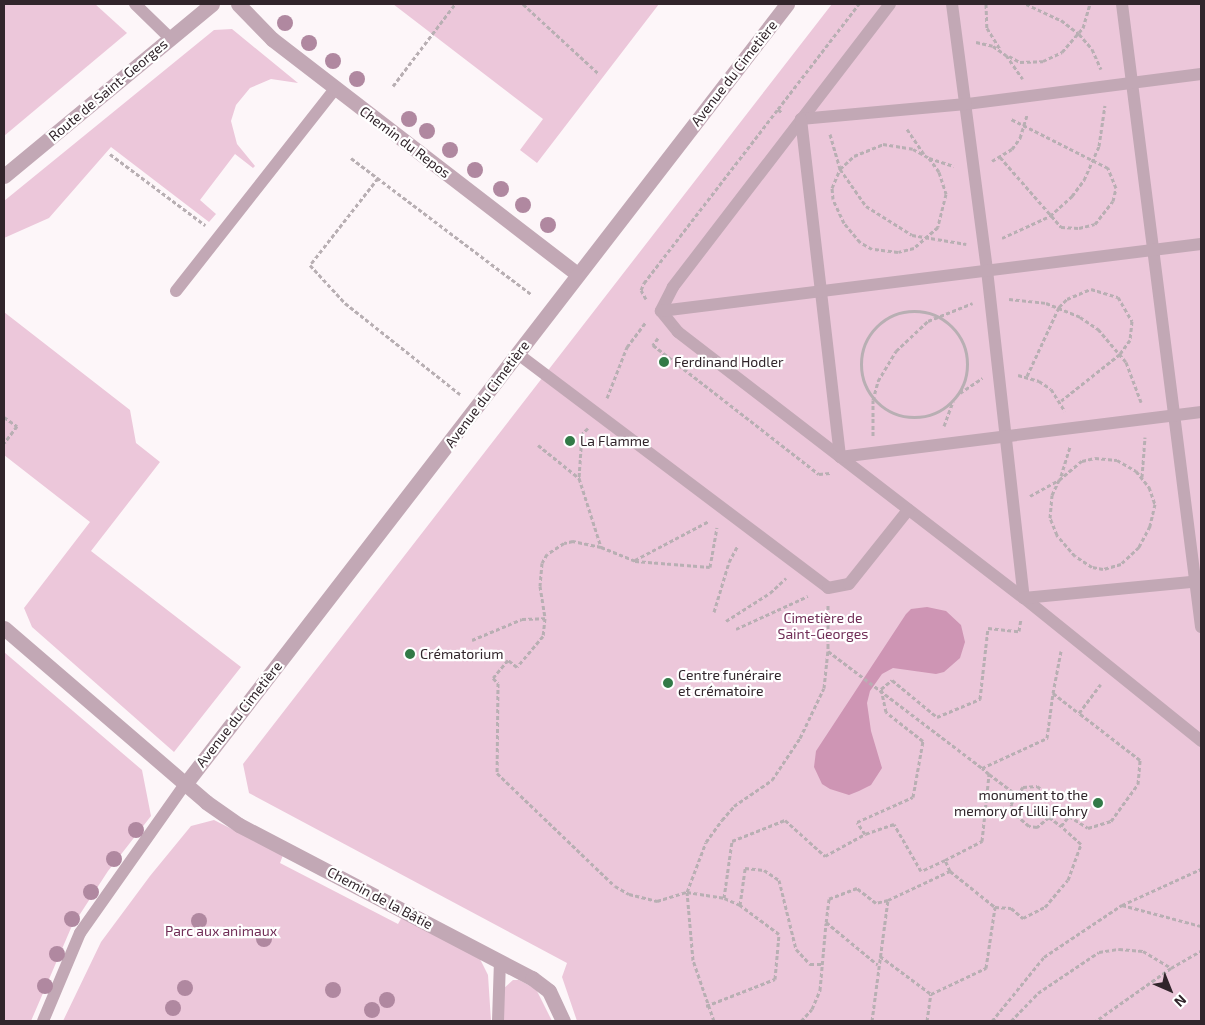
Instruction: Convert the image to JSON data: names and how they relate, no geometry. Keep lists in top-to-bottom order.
{
  "streets": {
    "street": [
      "Avenue du Cimetière",
      "Route de Saint-Georges",
      "Chemin du Repos",
      "Chemin de la Bâtie"
    ]
  },
  "crossings": [
    ["Avenue du Cimetière", "Chemin du Repos"],
    ["Avenue du Cimetière", "Chemin de la Bâtie"]
  ],
  "parks": ["Cimetière de Saint-Georges", "Parc aux animaux"],
  "places": [
    "Ferdinand Hodler",
    "La Flamme",
    "Crématorium",
    "Centre funéraire et crématoire",
    "monument to the memory of Lilli Fohry"
  ],
  "north": "bottom right"
}
